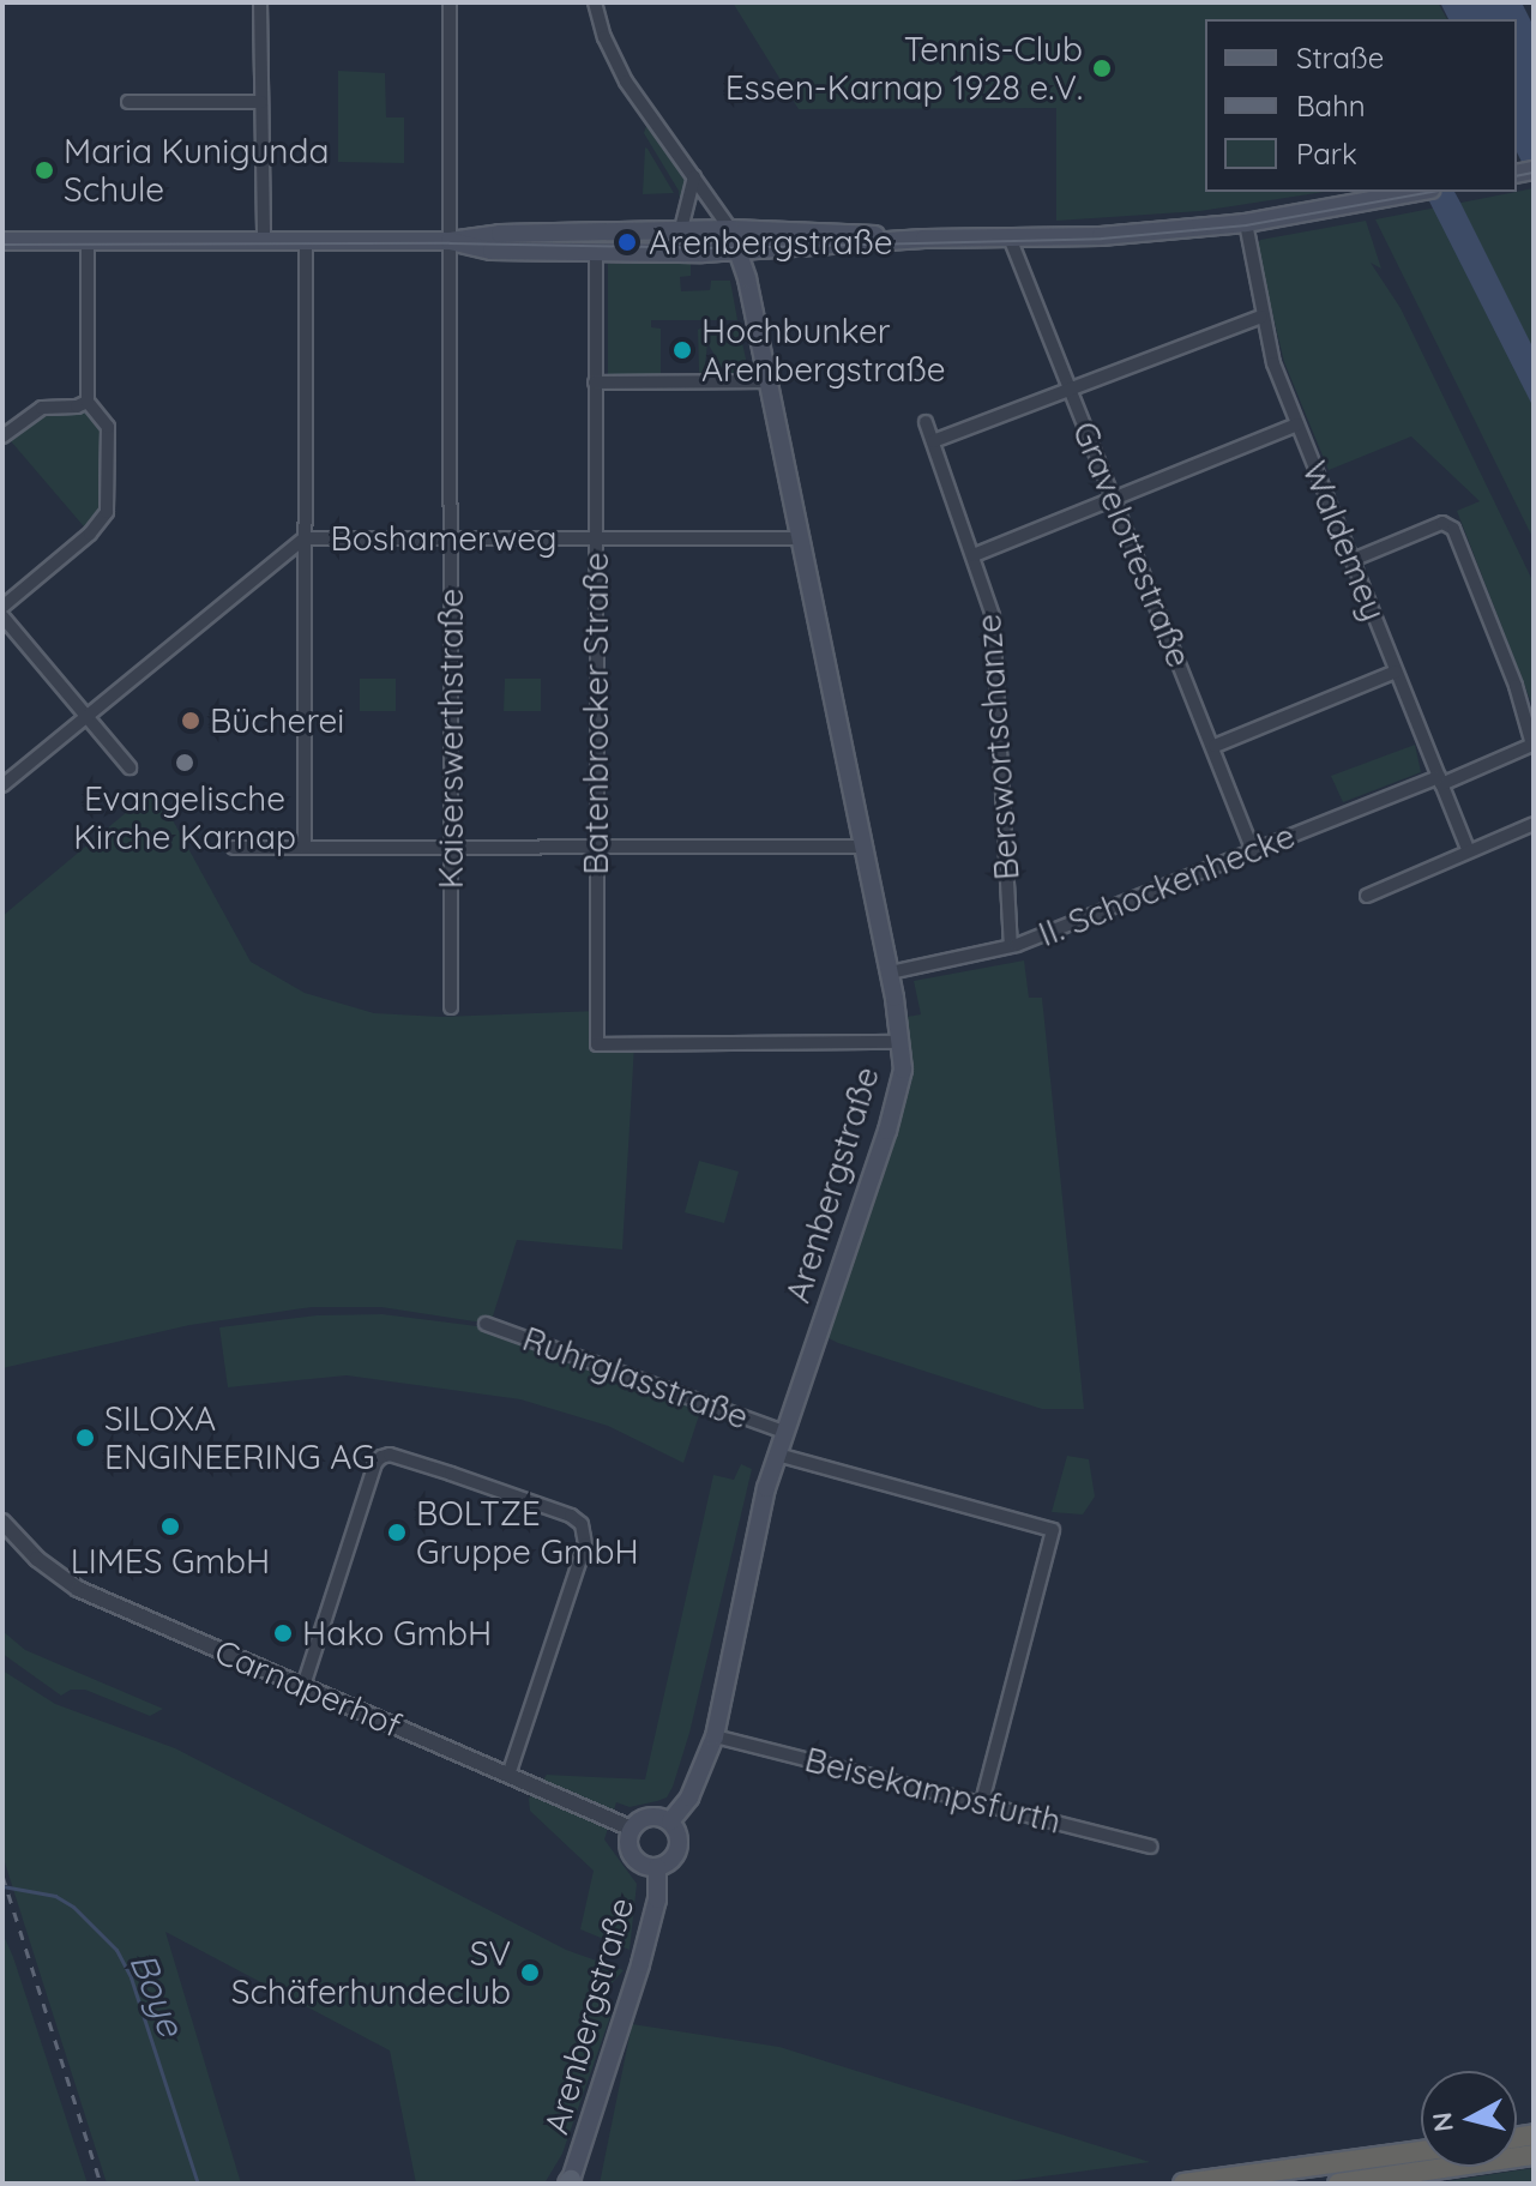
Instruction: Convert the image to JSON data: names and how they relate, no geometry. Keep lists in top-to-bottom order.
{
  "streets": {
    "main road": ["Arenbergstraße"],
    "street": [
      "Boshamerweg",
      "Waldemey",
      "Gravelottestraße",
      "Batenbrocker Straße",
      "Kaiserswerthstraße",
      "Berswortschanze",
      "II. Schockenhecke",
      "Ruhrglasstraße",
      "Carnaperhof",
      "Beisekampsfurth"
    ]
  },
  "crossings": [
    ["Boshamerweg", "Batenbrocker Straße"],
    ["Boshamerweg", "Kaiserswerthstraße"],
    ["Boshamerweg", "Arenbergstraße"],
    ["Waldemey", "II. Schockenhecke"],
    ["Gravelottestraße", "II. Schockenhecke"],
    ["Batenbrocker Straße", "Arenbergstraße"],
    ["Berswortschanze", "II. Schockenhecke"],
    ["II. Schockenhecke", "Arenbergstraße"],
    ["Arenbergstraße", "Ruhrglasstraße"],
    ["Arenbergstraße", "Carnaperhof"],
    ["Arenbergstraße", "Beisekampsfurth"]
  ],
  "water": ["Boye"],
  "places": [
    "Tennis-Club Essen-Karnap 1928 e.V.",
    "Maria Kunigunda Schule",
    "Arenbergstraße",
    "Hochbunker Arenbergstraße",
    "Bücherei",
    "Evangelische Kirche Karnap",
    "SILOXA ENGINEERING AG",
    "LIMES GmbH",
    "BOLTZE Gruppe GmbH",
    "Hako GmbH",
    "SV Schäferhundeclub"
  ],
  "legend": ["Straße", "Bahn", "Park"],
  "north": "left"
}
